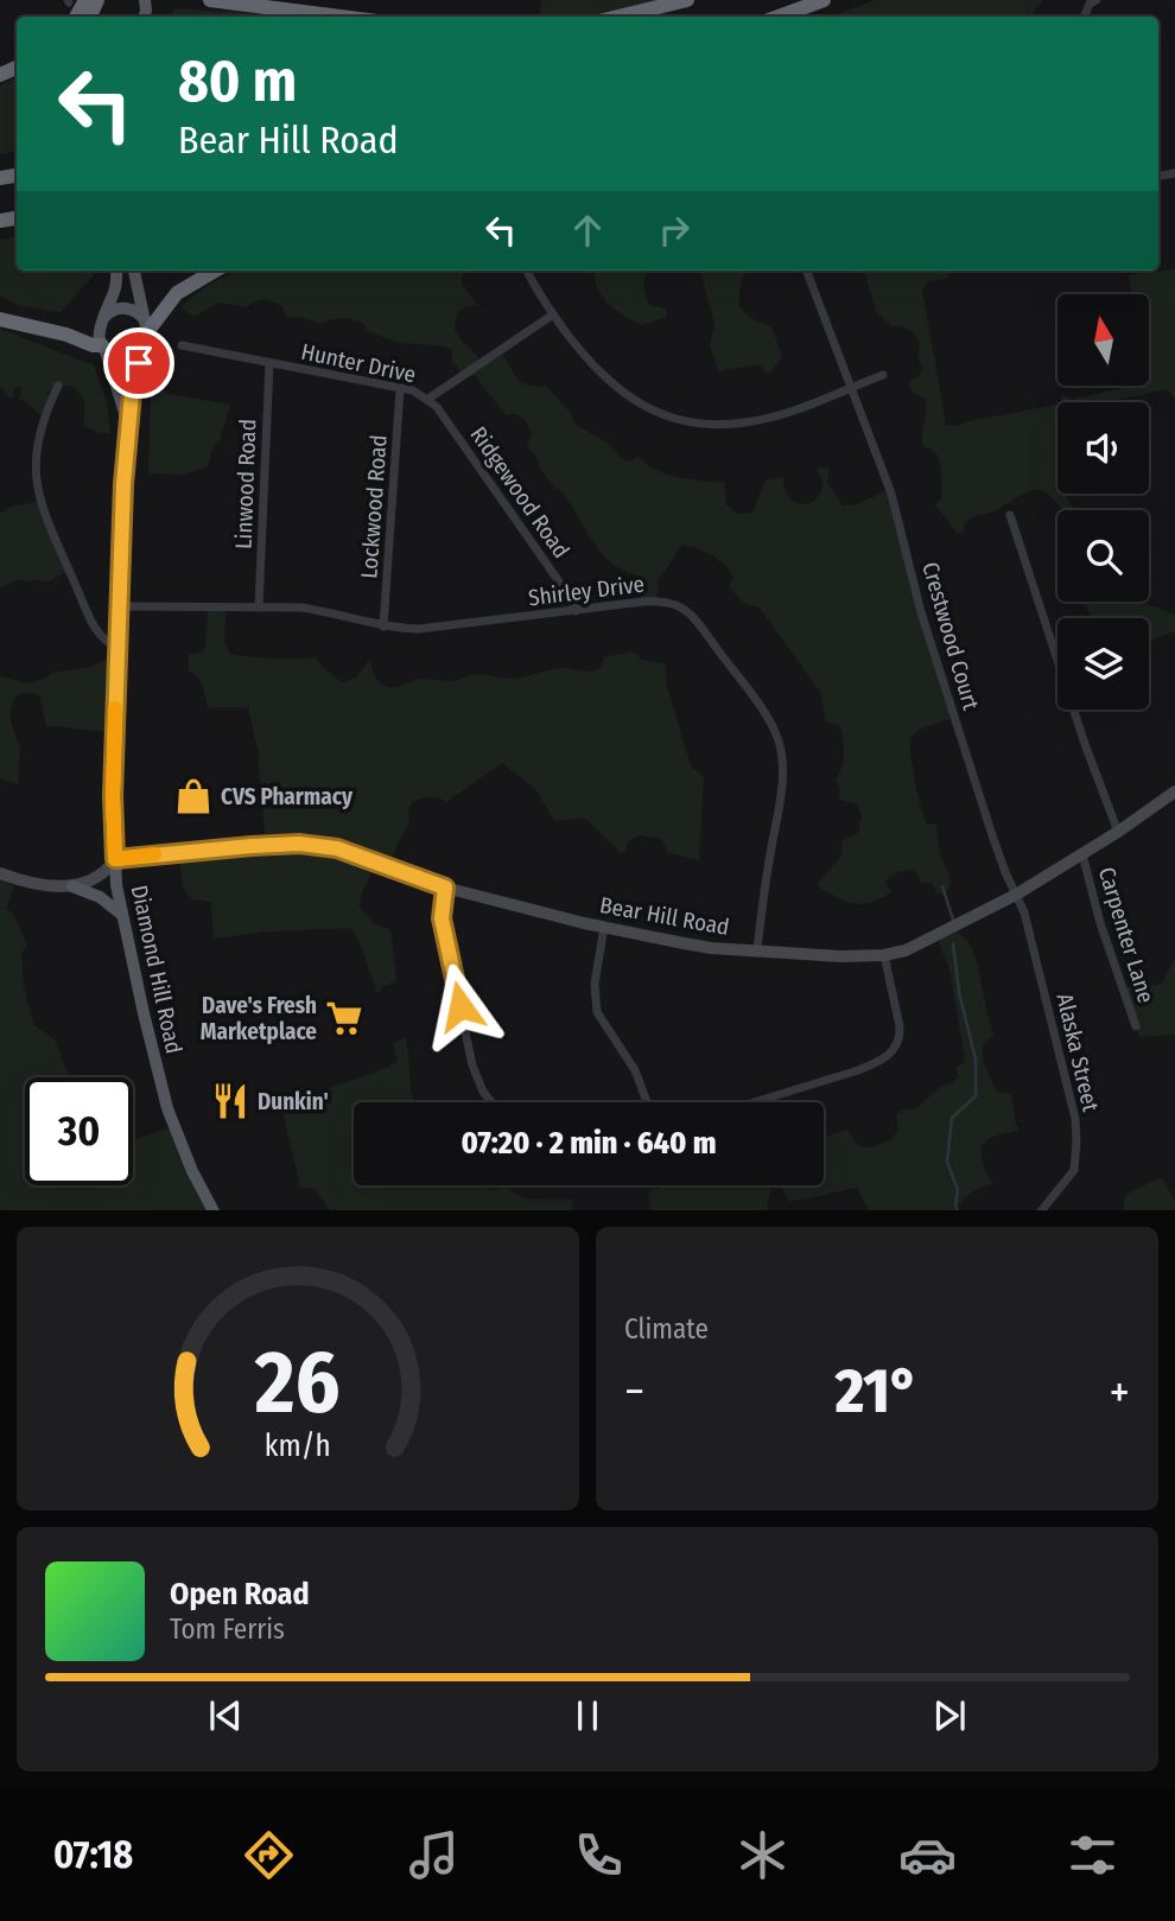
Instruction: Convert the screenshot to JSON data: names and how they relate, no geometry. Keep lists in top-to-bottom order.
{
  "streets": {
    "main road": ["Diamond Hill Road"],
    "street": [
      "Hunter Drive",
      "Linwood Road",
      "Ridgewood Road",
      "Lockwood Road",
      "Shirley Drive",
      "Crestwood Court",
      "Bear Hill Road",
      "Carpenter Lane",
      "Alaska Street"
    ]
  },
  "crossings": [
    ["Hunter Drive", "Linwood Road"],
    ["Hunter Drive", "Ridgewood Road"],
    ["Hunter Drive", "Lockwood Road"],
    ["Linwood Road", "Shirley Drive"],
    ["Ridgewood Road", "Shirley Drive"],
    ["Lockwood Road", "Shirley Drive"],
    ["Shirley Drive", "Bear Hill Road"],
    ["Shirley Drive", "Diamond Hill Road"],
    ["Crestwood Court", "Bear Hill Road"],
    ["Crestwood Court", "Alaska Street"],
    ["Bear Hill Road", "Carpenter Lane"],
    ["Bear Hill Road", "Diamond Hill Road"],
    ["Bear Hill Road", "Alaska Street"]
  ],
  "places": {
    "shop": ["CVS Pharmacy"],
    "supermarket": ["Dave's Fresh Marketplace"],
    "restaurant": ["Dunkin'"]
  },
  "north": "top",
  "page": {
    "turn": ["80 m", "Bear Hill Road"],
    "limit": "30",
    "trip": "07:20 · 2 min · 640 m",
    "tile": "Climate",
    "heat": ["−", "21°", "+"],
    "song": ["Open Road", "Tom Ferris"],
    "tabs": "07:18",
    "gauge": ["26", "km/h"]
  }
}
